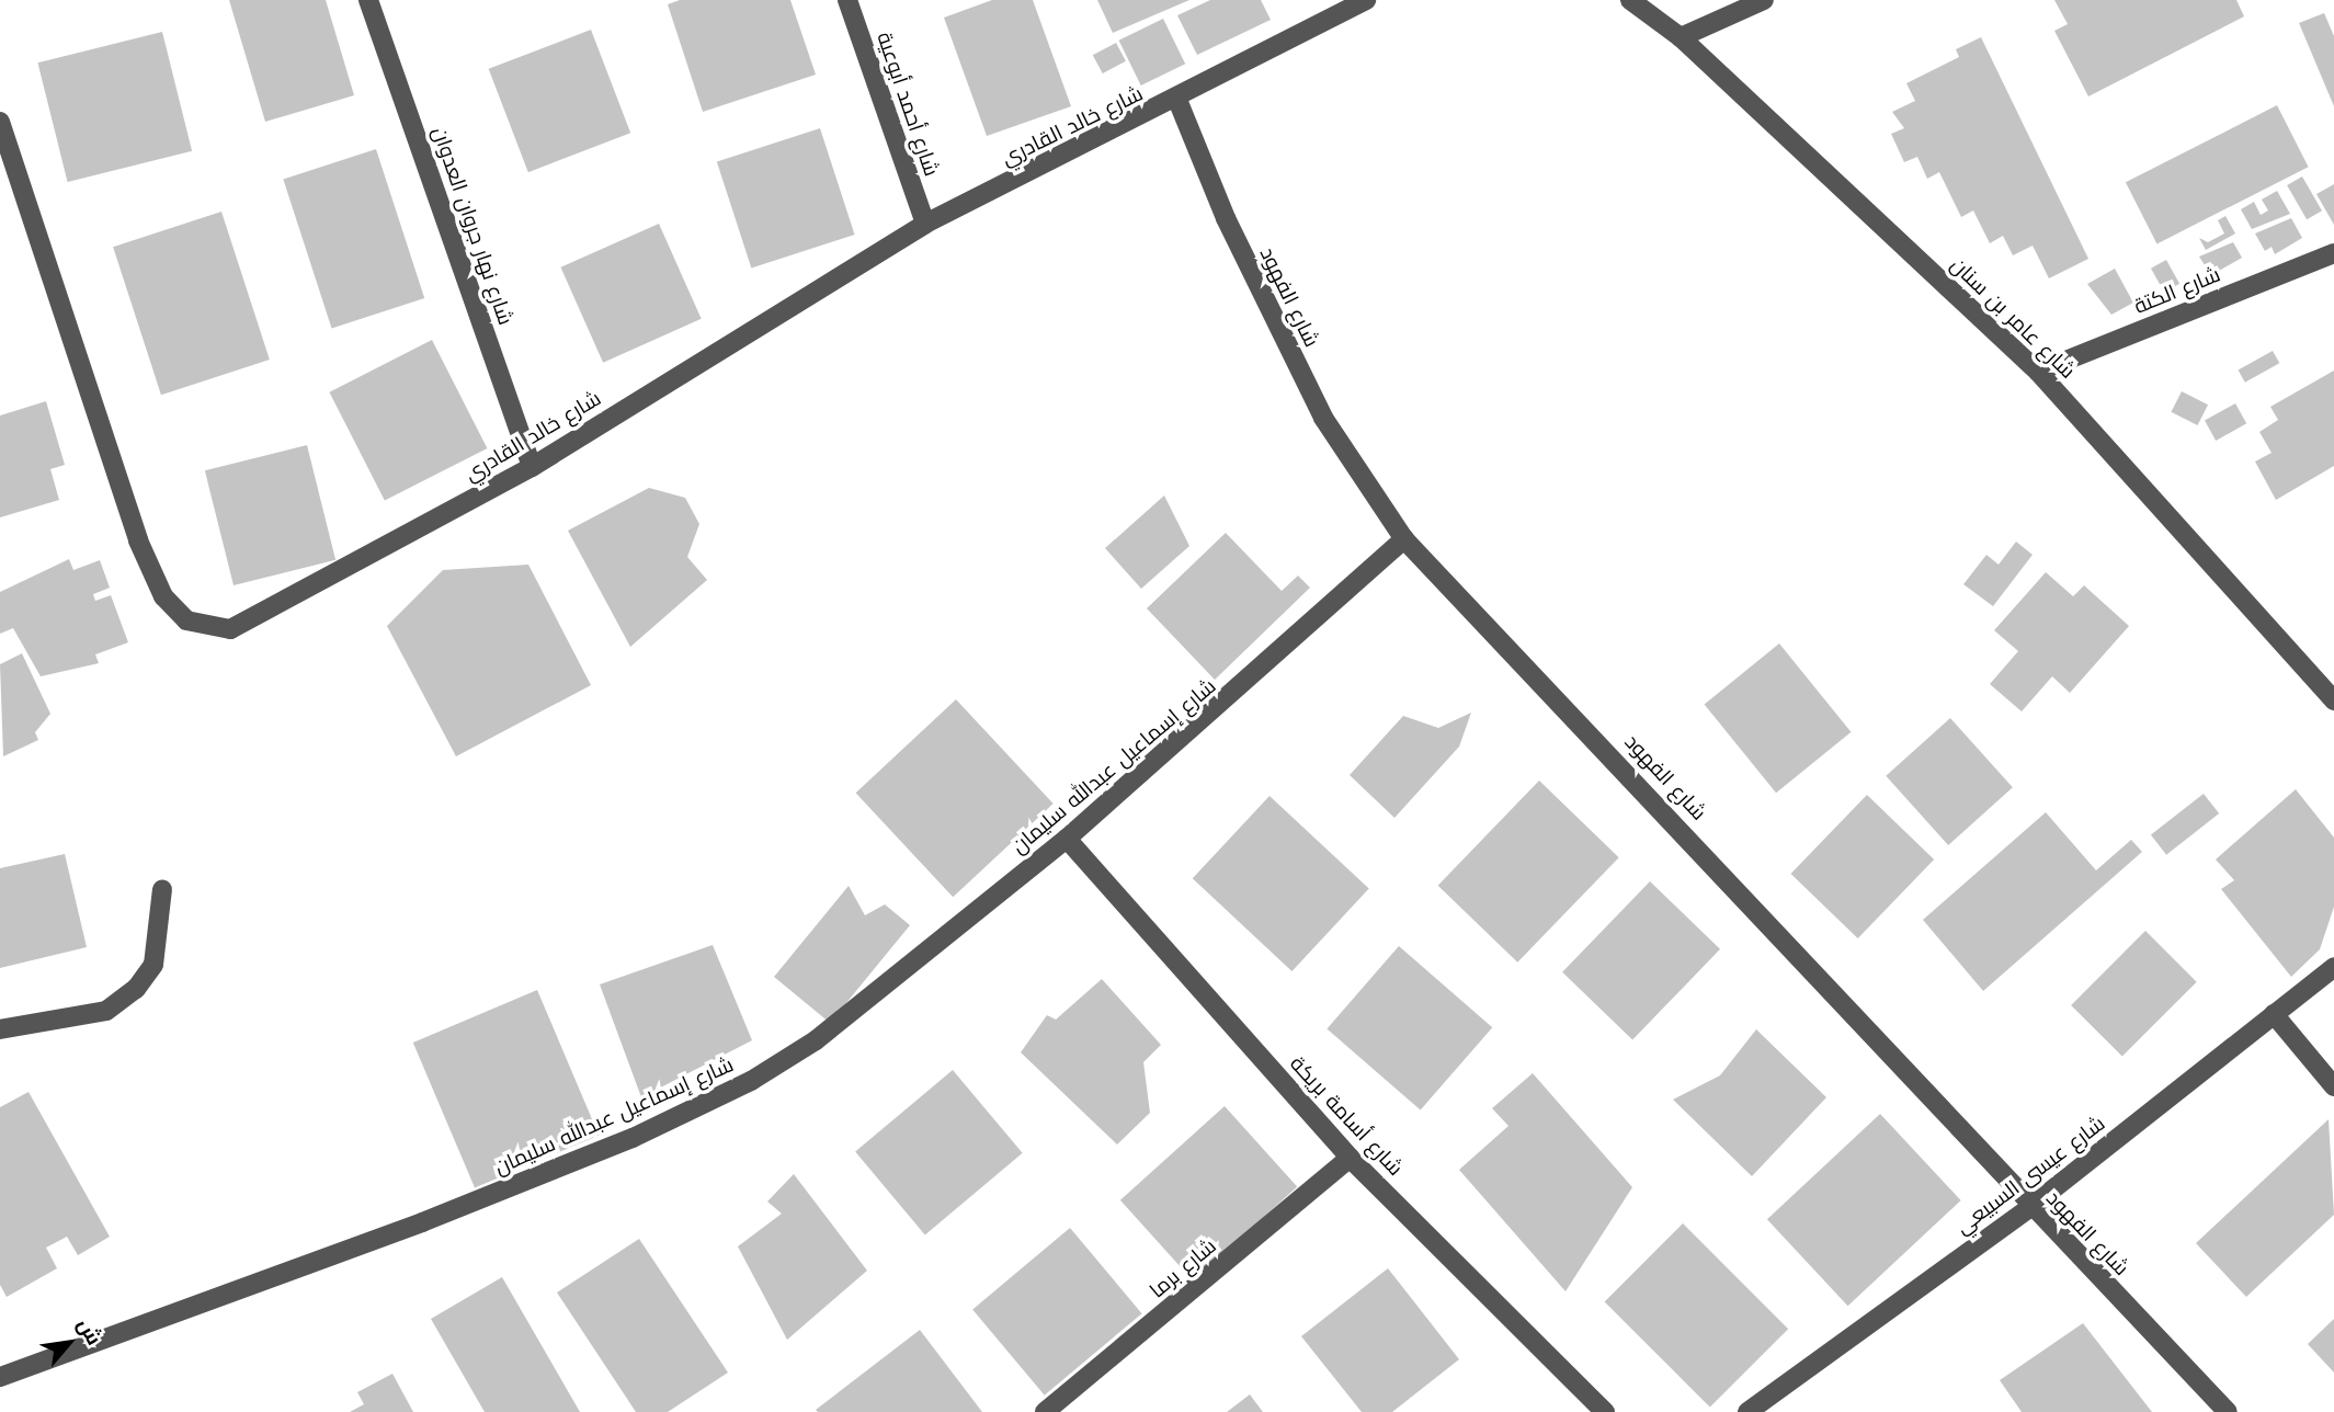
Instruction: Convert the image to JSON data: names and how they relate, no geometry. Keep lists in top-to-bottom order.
{
  "streets": {
    "street": [
      "شارع أحمد أبوعية",
      "شارع خالد القادري",
      "شارع نهار جروان العدوان",
      "شارع الكتة",
      "شارع الفهود",
      "شارع عامر بن سنان",
      "شارع إسماعيل عبدالله سليمان",
      "شارع أسامة بريكة",
      "شارع عيسى السبيعي",
      "شارع برما"
    ]
  },
  "crossings": [
    ["شارع أحمد أبوعية", "شارع خالد القادري"],
    ["شارع خالد القادري", "شارع نهار جروان العدوان"],
    ["شارع خالد القادري", "شارع الفهود"],
    ["شارع الكتة", "شارع عامر بن سنان"],
    ["شارع الفهود", "شارع إسماعيل عبدالله سليمان"],
    ["شارع الفهود", "شارع عيسى السبيعي"],
    ["شارع إسماعيل عبدالله سليمان", "شارع أسامة بريكة"],
    ["شارع أسامة بريكة", "شارع برما"]
  ],
  "north": "top right"
}
